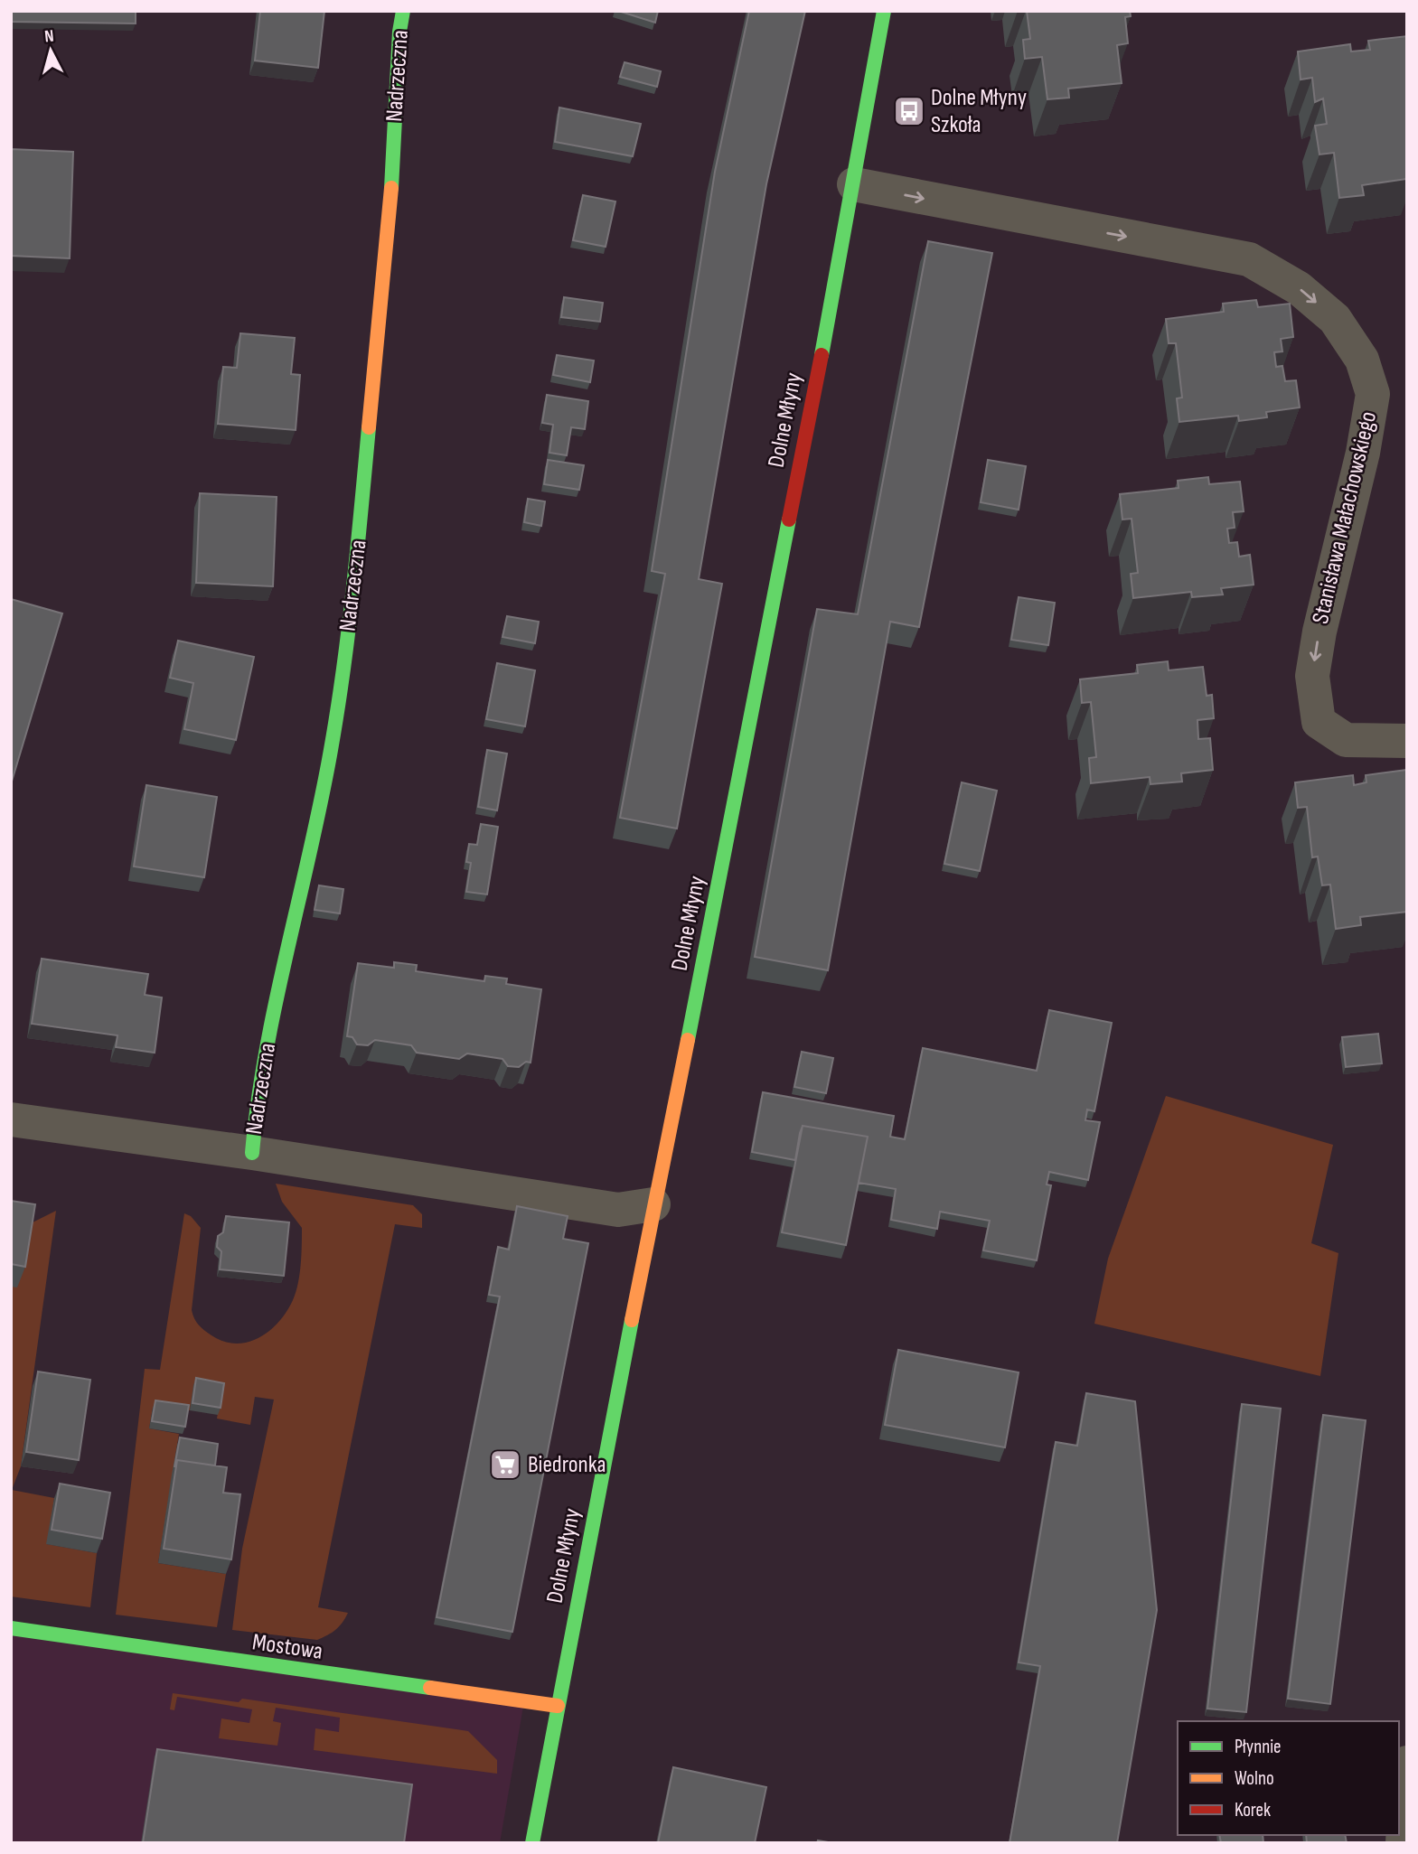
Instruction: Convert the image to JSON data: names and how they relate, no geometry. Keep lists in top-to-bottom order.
{
  "streets": {
    "street": [
      "Nadrzeczna",
      "Dolne Młyny",
      "Stanisława Małachowskiego",
      "Mostowa"
    ]
  },
  "crossings": [
    ["Nadrzeczna", "Dolne Młyny"],
    ["Dolne Młyny", "Stanisława Małachowskiego"],
    ["Dolne Młyny", "Mostowa"]
  ],
  "places": {
    "bus stop": ["Dolne Młyny Szkoła"],
    "supermarket": ["Biedronka"]
  },
  "legend": ["Płynnie", "Wolno", "Korek"],
  "north": "top"
}
